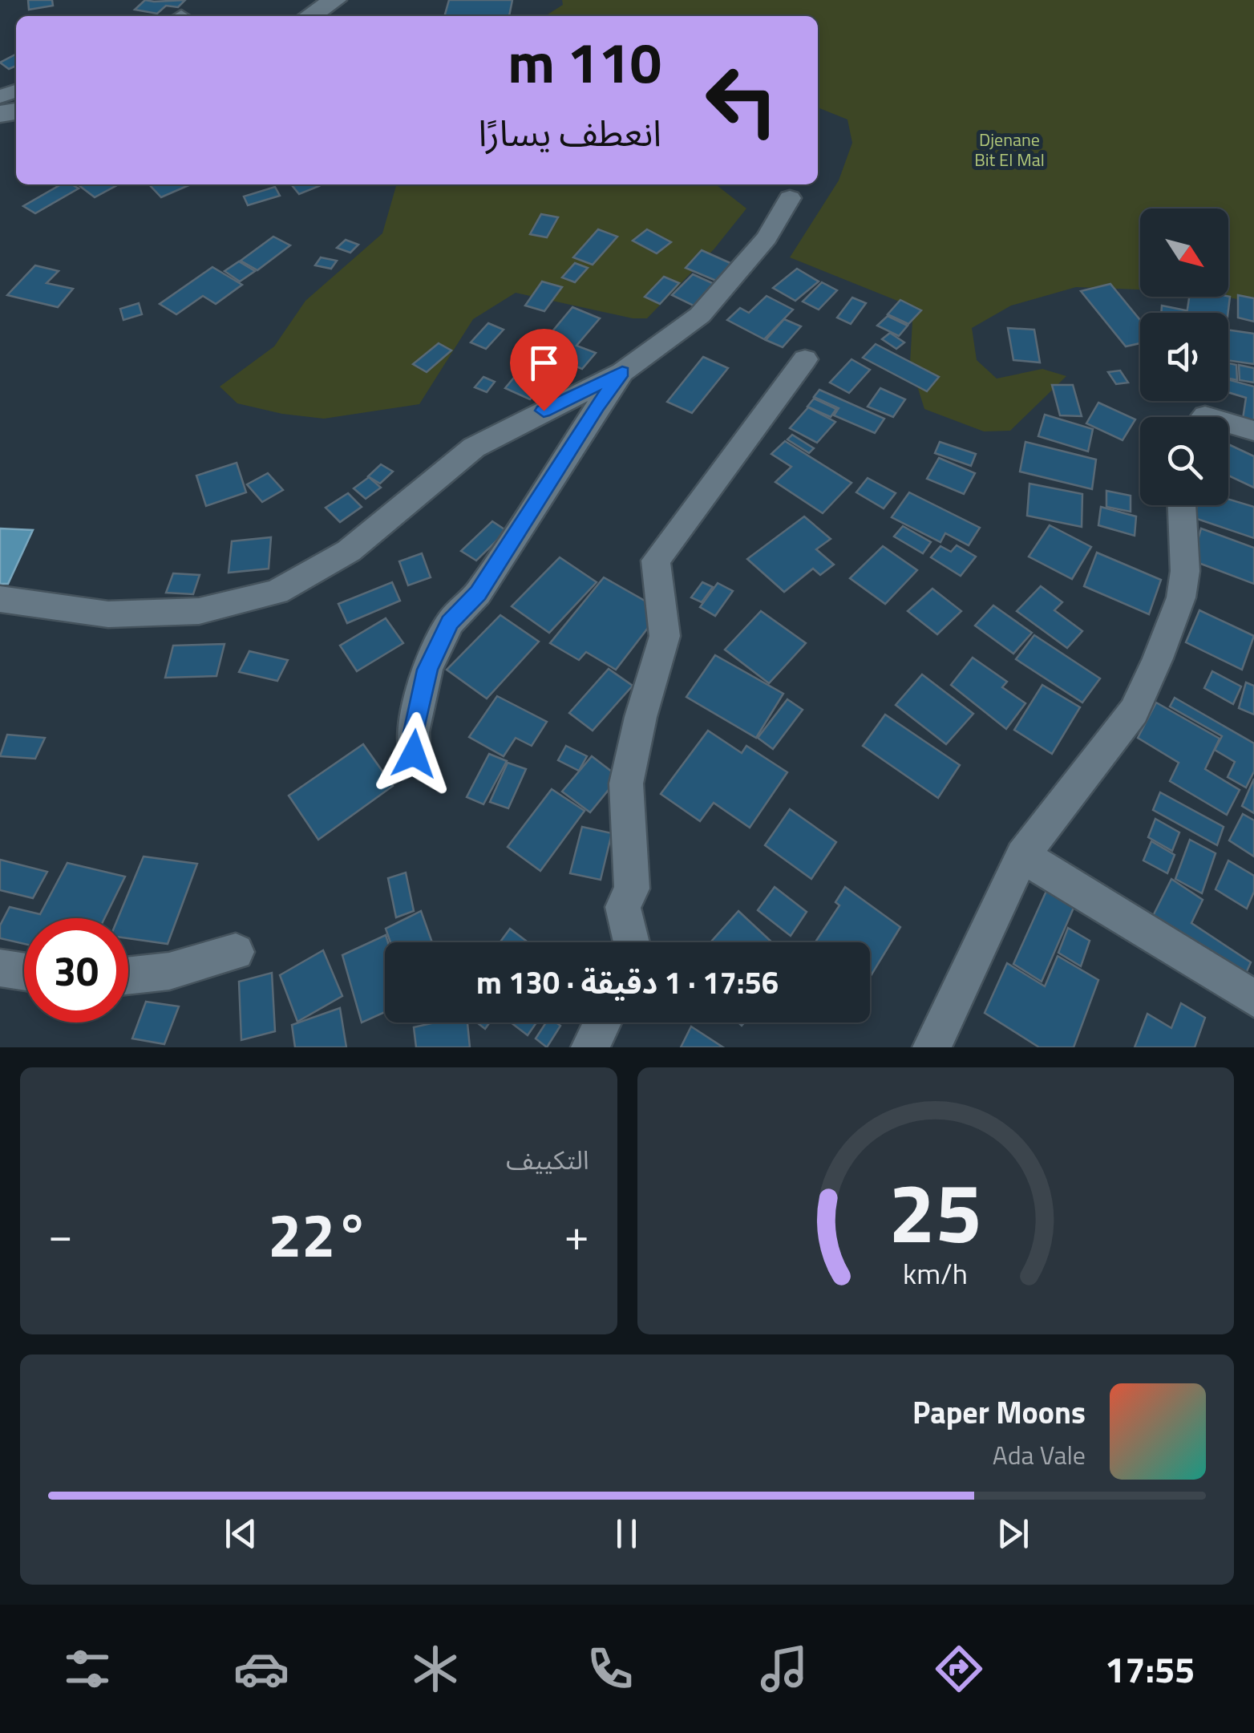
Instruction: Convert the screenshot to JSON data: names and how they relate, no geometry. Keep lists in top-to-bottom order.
{
  "parks": ["Djenane Bit El Mal"],
  "north": "bottom right",
  "page": {
    "turn": ["110 m", "انعطف يسارًا"],
    "limit": "30",
    "trip": "17:56 · 1 دقيقة · 130 m",
    "tile": "التكييف",
    "heat": ["−", "22°", "+"],
    "song": ["Paper Moons", "Ada Vale"],
    "tabs": "17:55",
    "gauge": ["25", "km/h"]
  }
}
